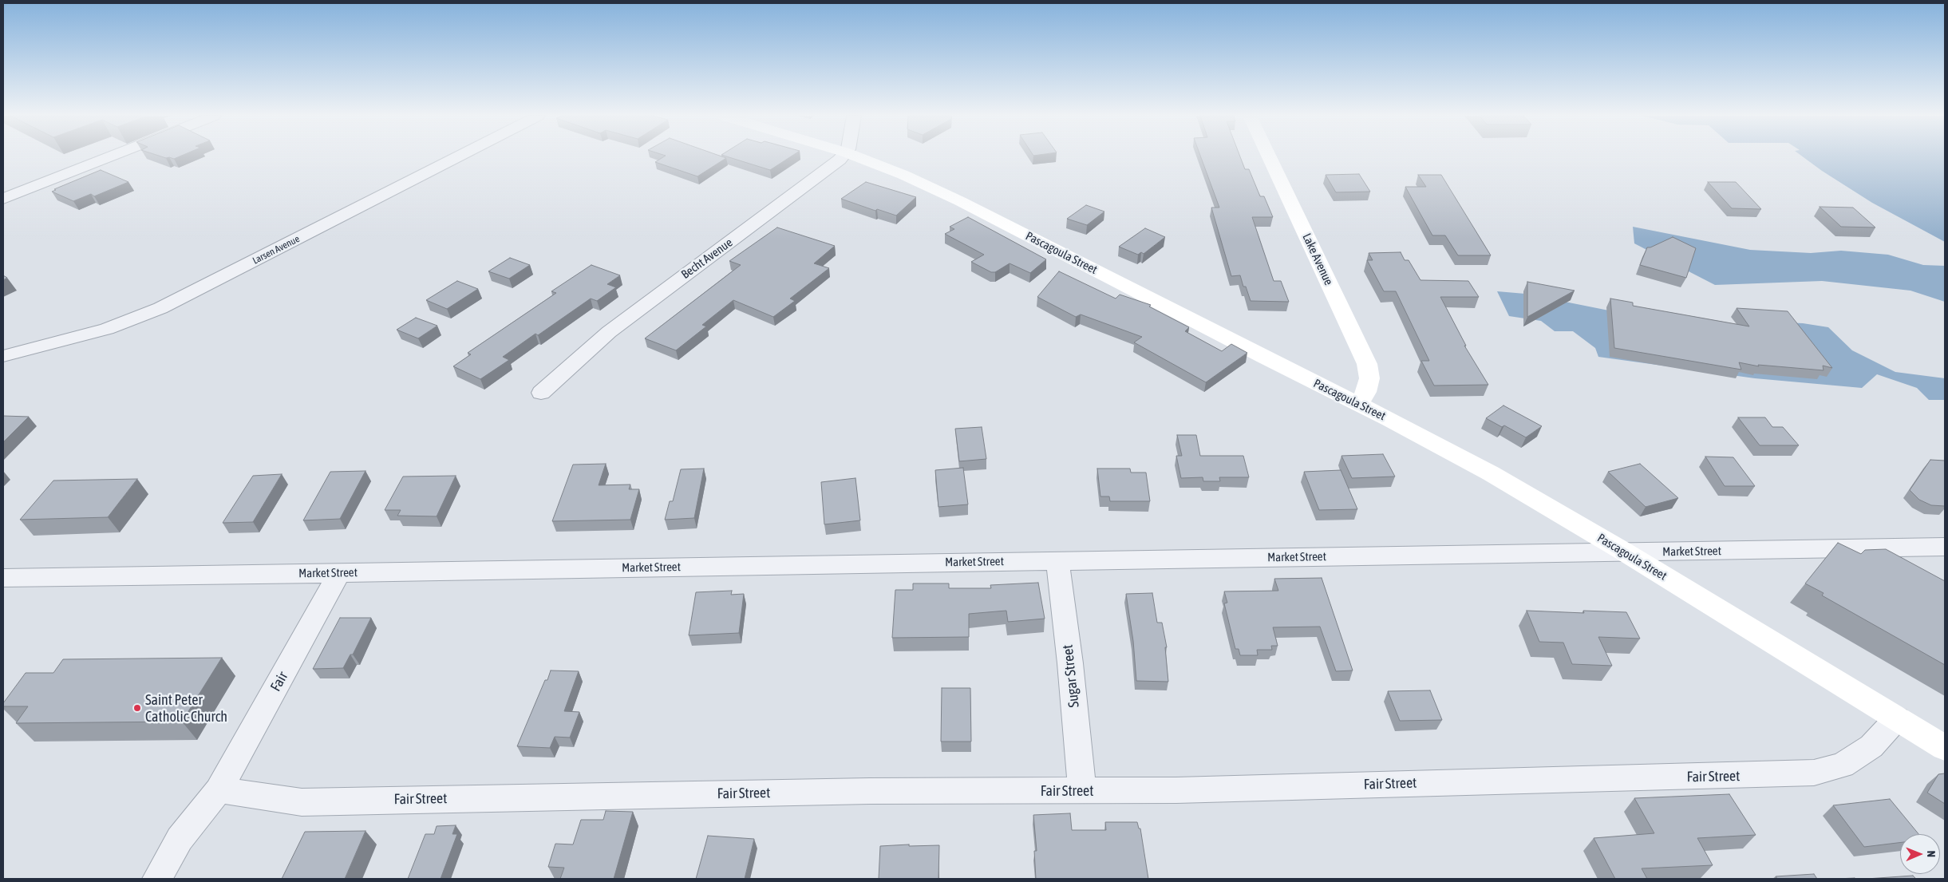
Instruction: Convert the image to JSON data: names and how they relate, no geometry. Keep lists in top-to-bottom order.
{
  "streets": {
    "street": [
      "Larsen Avenue",
      "Pascagoula Street",
      "Becht Avenue",
      "Lake Avenue",
      "Market Street",
      "Sugar Street",
      "Fair",
      "Fair Street"
    ]
  },
  "crossings": [
    ["Pascagoula Street", "Lake Avenue"],
    ["Pascagoula Street", "Market Street"],
    ["Pascagoula Street", "Fair Street"],
    ["Market Street", "Sugar Street"],
    ["Market Street", "Fair"],
    ["Sugar Street", "Fair Street"],
    ["Fair", "Fair Street"]
  ],
  "places": ["Saint Peter Catholic Church"],
  "north": "right"
}
